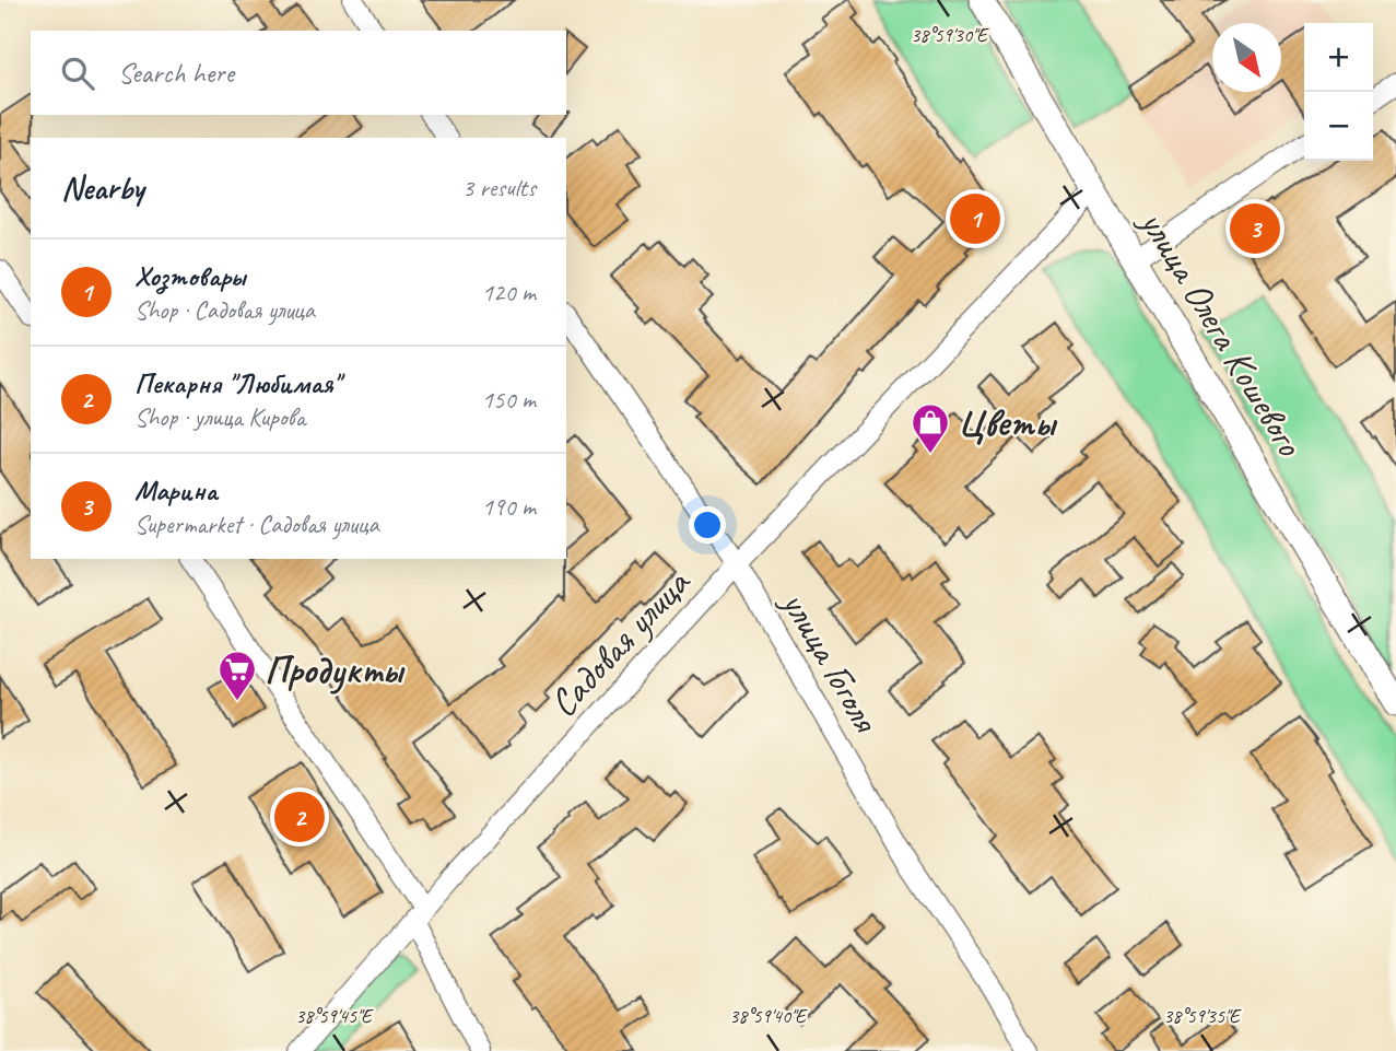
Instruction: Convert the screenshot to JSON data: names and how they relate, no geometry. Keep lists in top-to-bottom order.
{
  "streets": {
    "street": ["улица Олега Кошевого", "Садовая улица", "улица Гоголя"]
  },
  "crossings": [
    ["улица Олега Кошевого", "Садовая улица"],
    ["Садовая улица", "улица Гоголя"]
  ],
  "places": {
    "shop": ["Цветы"],
    "supermarket": ["Продукты"]
  },
  "north": "bottom right",
  "page": {
    "map_buttons": ["+", "−"],
    "search": "Search here",
    "heading": ["Nearby", "3 results"],
    "pins": ["1", "3", "2"],
    "list": [
      {
        "mark": "1",
        "name": "Хозтовары",
        "note": "Shop · Садовая улица",
        "value": "120 m"
      },
      {
        "mark": "2",
        "name": "Пекарня \"Любимая\"",
        "note": "Shop · улица Кирова",
        "value": "150 m"
      },
      {
        "mark": "3",
        "name": "Марина",
        "note": "Supermarket · Садовая улица",
        "value": "190 m"
      }
    ]
  },
  "coordinates": [
    "38°59'30\"E",
    "38°59'45\"E",
    "38°59'40\"E",
    "38°59'35\"E"
  ]
}
